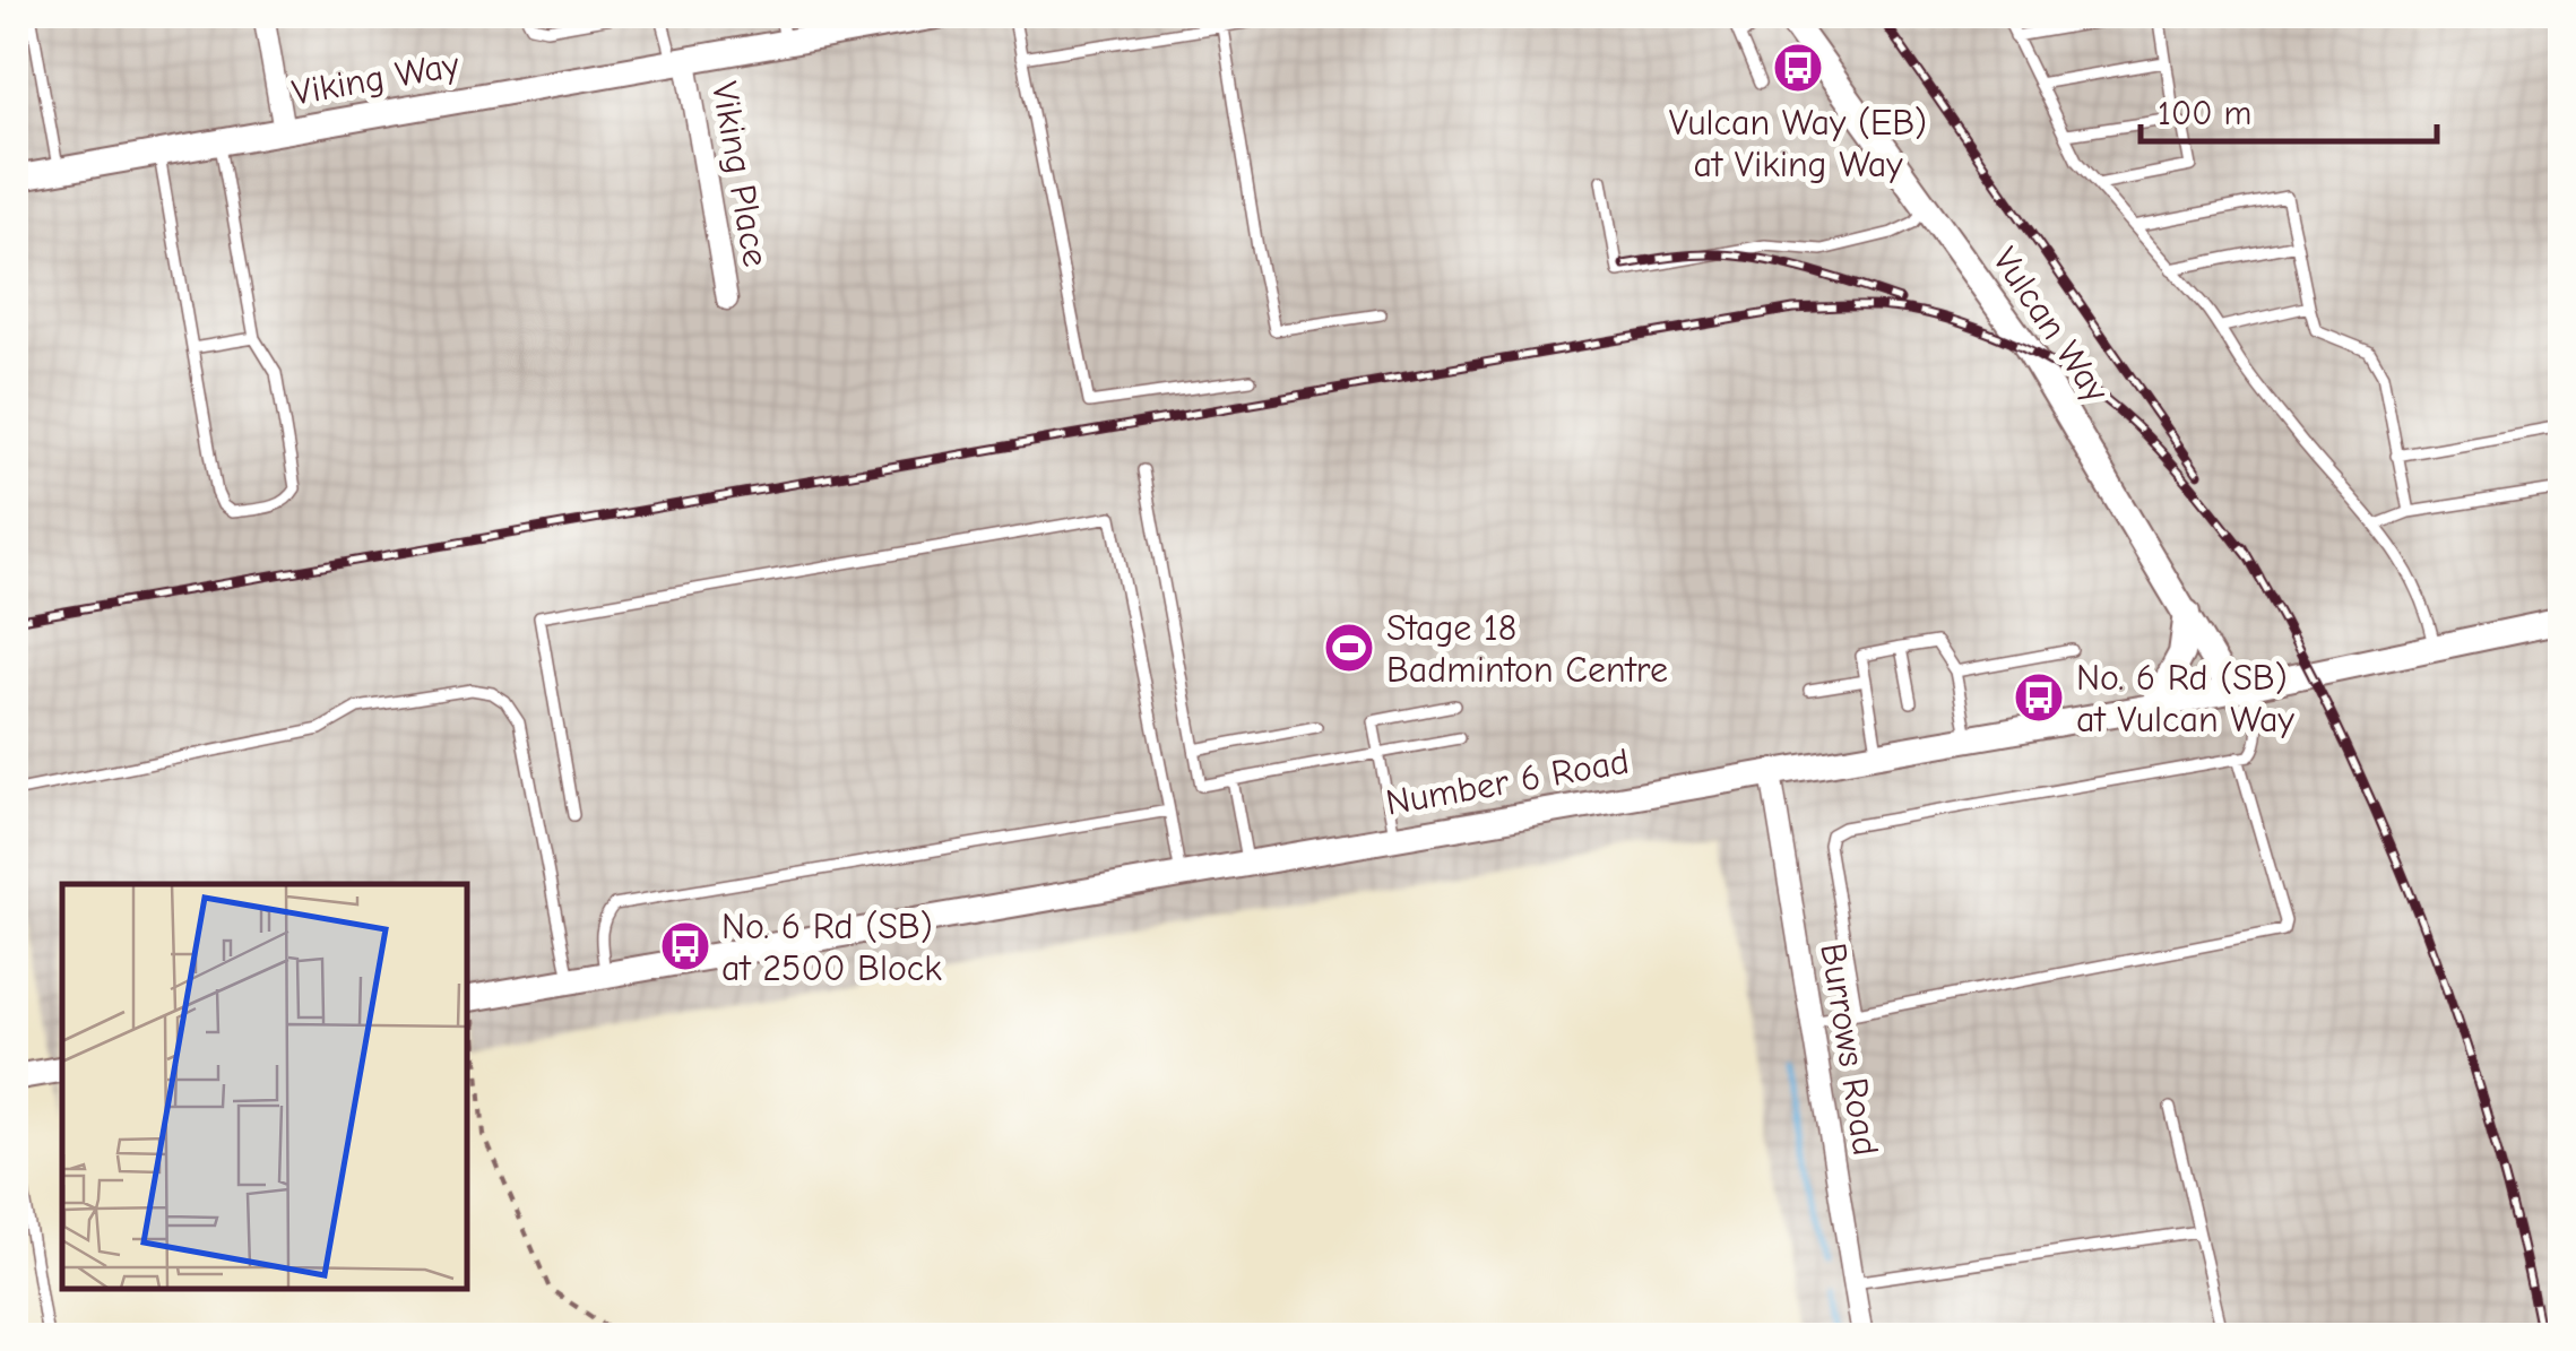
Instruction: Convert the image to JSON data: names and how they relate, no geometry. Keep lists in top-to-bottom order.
{
  "streets": {
    "street": [
      "Viking Way",
      "Viking Place",
      "Vulcan Way",
      "Number 6 Road",
      "Burrows Road"
    ]
  },
  "crossings": [
    ["Viking Way", "Viking Place"],
    ["Vulcan Way", "Number 6 Road"],
    ["Number 6 Road", "Burrows Road"]
  ],
  "places": {
    "bus stop": ["Vulcan Way (EB) at Viking Way", "No. 6 Rd (SB) at Vulcan Way", "No. 6 Rd (SB) at 2500 Block"],
    "sports": ["Stage 18 Badminton Centre"]
  },
  "scale_bar": "100 m"
}
